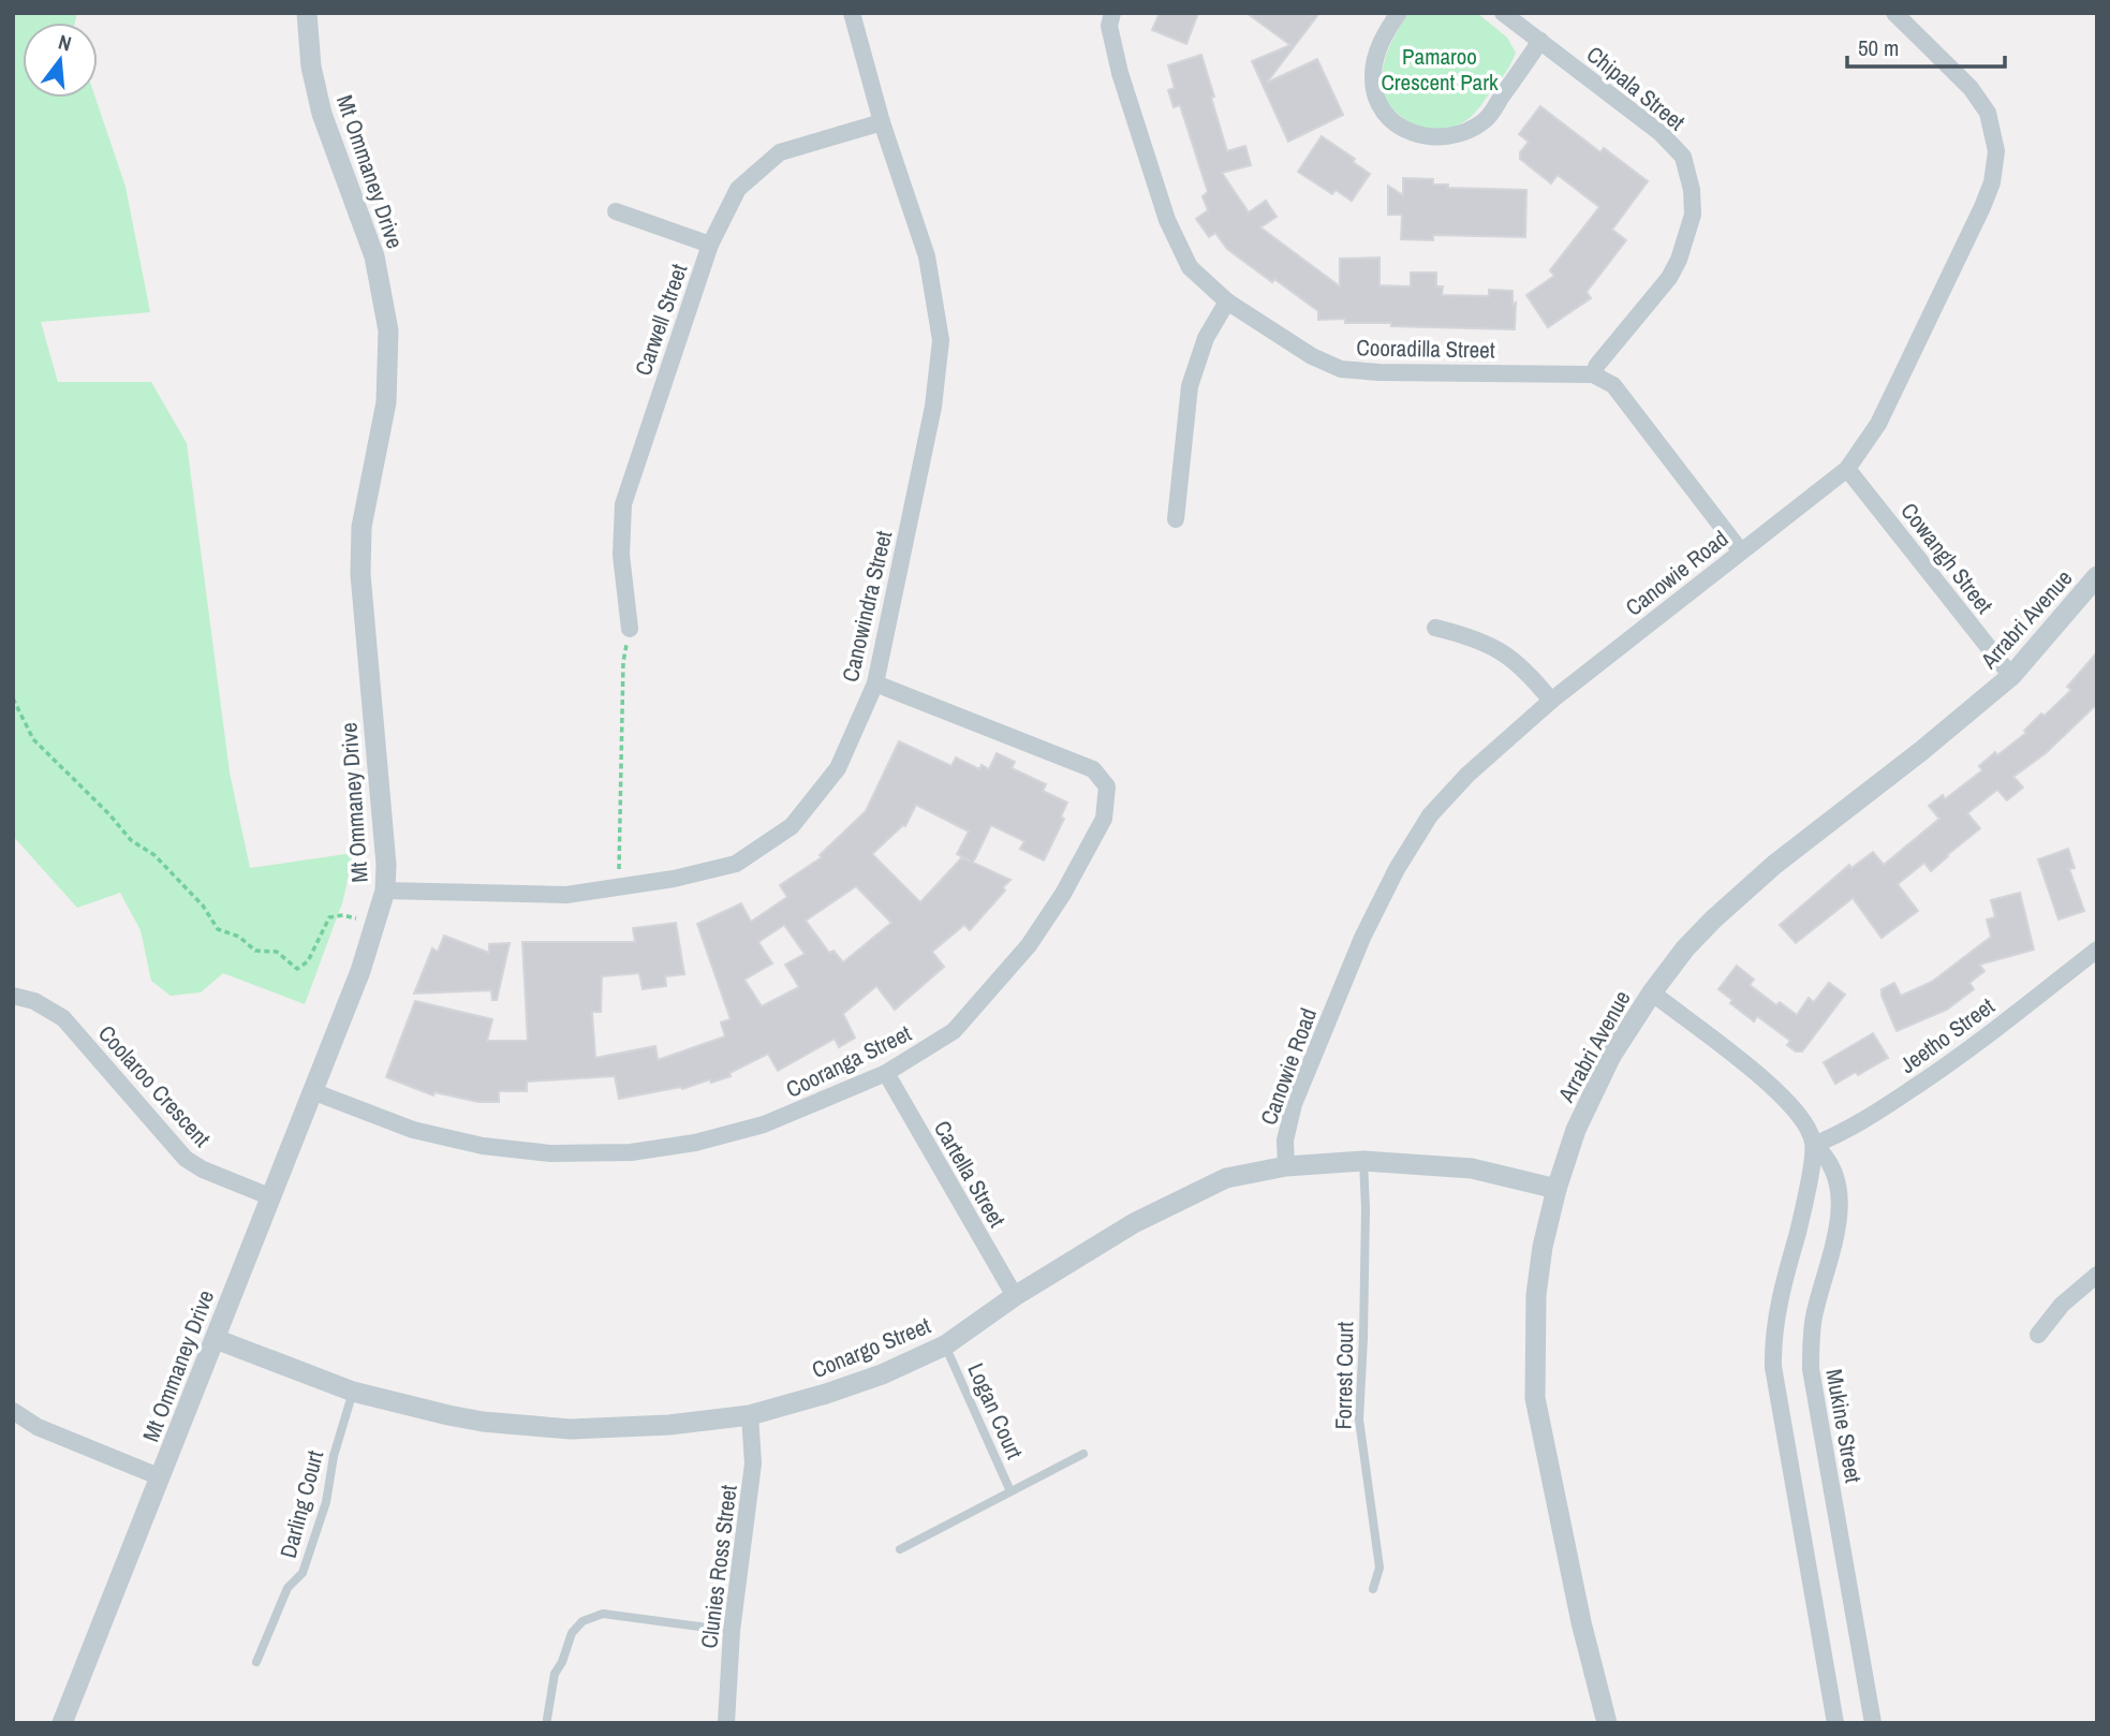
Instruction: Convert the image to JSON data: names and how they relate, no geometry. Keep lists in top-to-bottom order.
{
  "streets": {
    "street": [
      "Chipala Street",
      "Mt Ommaney Drive",
      "Carwell Street",
      "Cooradilla Street",
      "Cowangh Street",
      "Canowie Road",
      "Canowindra Street",
      "Arrabri Avenue",
      "Jeetho Street",
      "Cooranga Street",
      "Coolaroo Crescent",
      "Cartella Street",
      "Conargo Street",
      "Mukine Street",
      "Clunies Ross Street"
    ],
    "lane": ["Forrest Court", "Logan Court", "Darling Court"]
  },
  "crossings": [
    ["Chipala Street", "Cooradilla Street"],
    ["Mt Ommaney Drive", "Canowindra Street"],
    ["Mt Ommaney Drive", "Cooranga Street"],
    ["Mt Ommaney Drive", "Coolaroo Crescent"],
    ["Mt Ommaney Drive", "Conargo Street"],
    ["Carwell Street", "Canowindra Street"],
    ["Cowangh Street", "Canowie Road"],
    ["Cowangh Street", "Arrabri Avenue"],
    ["Canowie Road", "Conargo Street"],
    ["Canowindra Street", "Cooranga Street"],
    ["Arrabri Avenue", "Conargo Street"],
    ["Arrabri Avenue", "Mukine Street"],
    ["Jeetho Street", "Mukine Street"],
    ["Cooranga Street", "Cartella Street"],
    ["Cartella Street", "Conargo Street"],
    ["Conargo Street", "Forrest Court"],
    ["Conargo Street", "Logan Court"],
    ["Conargo Street", "Darling Court"],
    ["Conargo Street", "Clunies Ross Street"]
  ],
  "parks": ["Pamaroo Crescent Park"],
  "scale_bar": "50 m",
  "north": "top"
}
